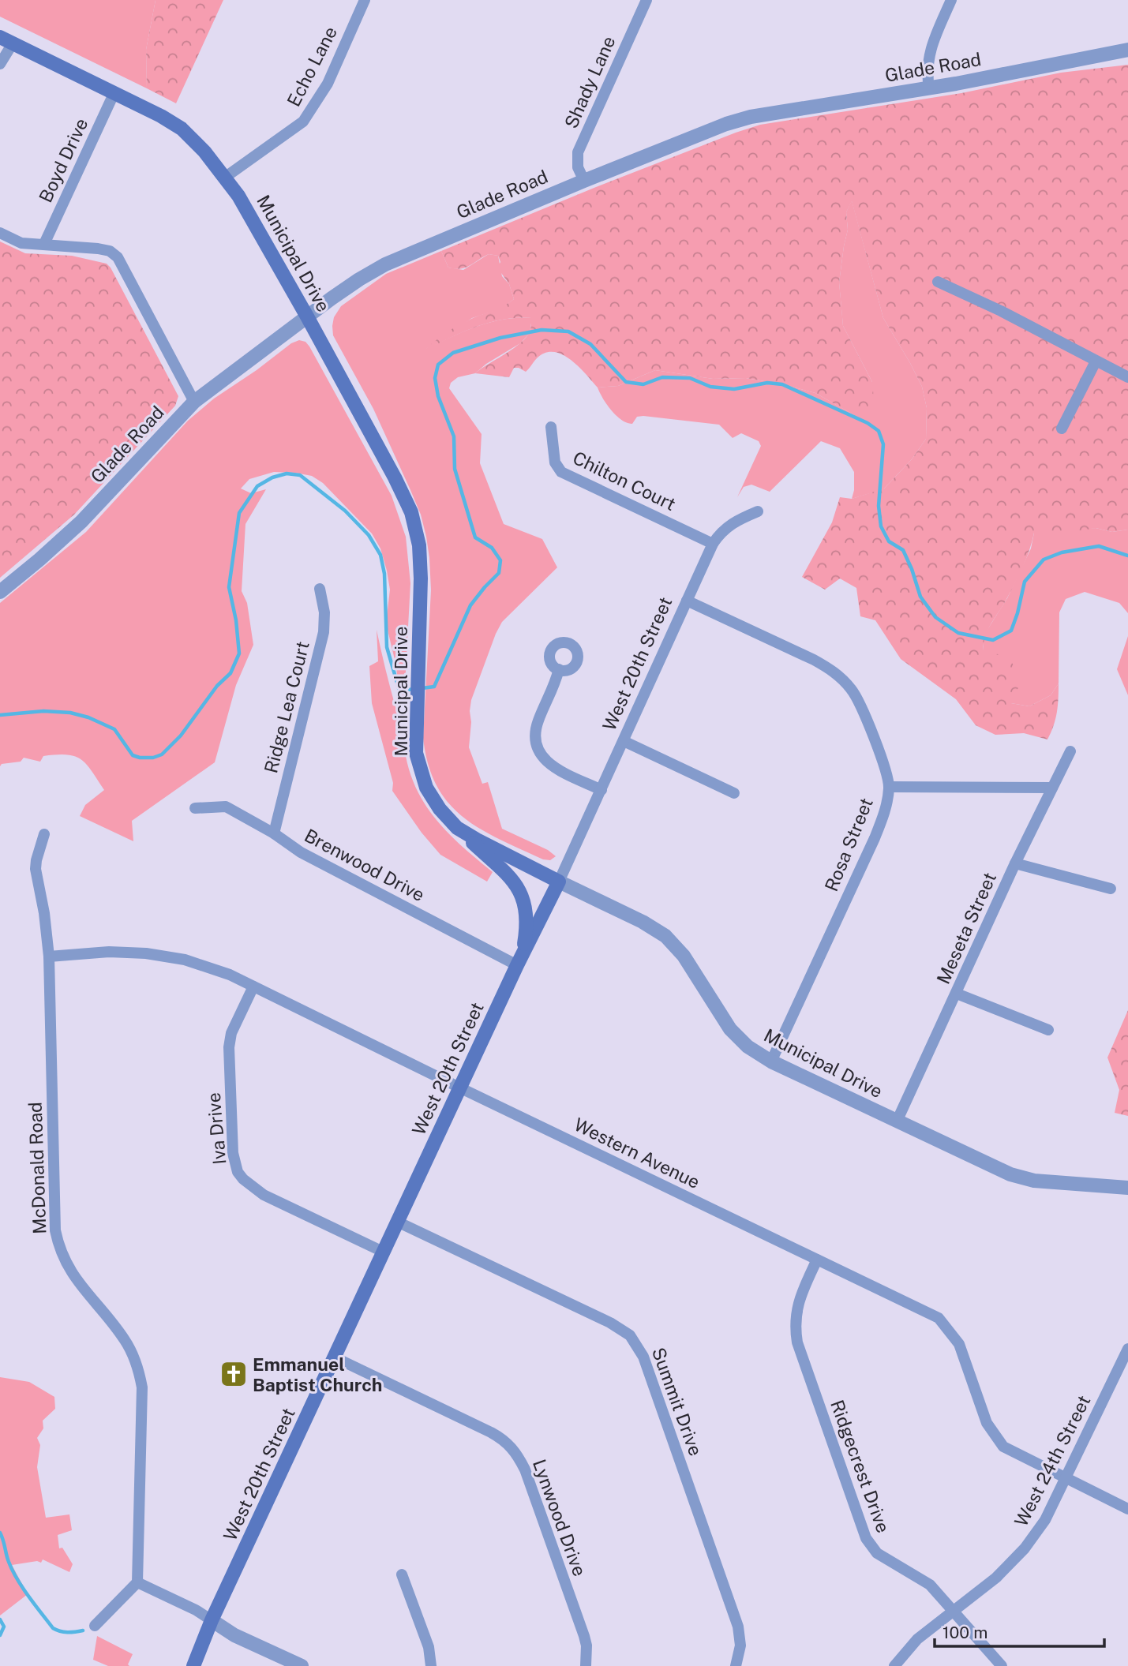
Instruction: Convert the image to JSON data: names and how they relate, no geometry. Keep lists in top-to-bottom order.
{
  "streets": {
    "main road": ["Municipal Drive", "West 20th Street"],
    "street": [
      "Echo Lane",
      "Glade Road",
      "Shady Lane",
      "Boyd Drive",
      "Chilton Court",
      "Ridge Lea Court",
      "Rosa Street",
      "Brenwood Drive",
      "Meseta Street",
      "Iva Drive",
      "Western Avenue",
      "McDonald Road",
      "Summit Drive",
      "West 24th Street",
      "Ridgecrest Drive",
      "Lynwood Drive"
    ]
  },
  "crossings": [
    ["Echo Lane", "Municipal Drive"],
    ["Glade Road", "Shady Lane"],
    ["Glade Road", "Municipal Drive"],
    ["Boyd Drive", "Municipal Drive"],
    ["Municipal Drive", "West 20th Street"],
    ["Municipal Drive", "Rosa Street"],
    ["Municipal Drive", "Meseta Street"],
    ["Chilton Court", "West 20th Street"],
    ["West 20th Street", "Rosa Street"],
    ["West 20th Street", "Brenwood Drive"],
    ["West 20th Street", "Iva Drive"],
    ["West 20th Street", "Western Avenue"],
    ["West 20th Street", "Summit Drive"],
    ["West 20th Street", "Lynwood Drive"],
    ["Ridge Lea Court", "Brenwood Drive"],
    ["Iva Drive", "Western Avenue"],
    ["Western Avenue", "McDonald Road"],
    ["Western Avenue", "West 24th Street"],
    ["Western Avenue", "Ridgecrest Drive"],
    ["West 24th Street", "Ridgecrest Drive"]
  ],
  "places": {
    "church": ["Emmanuel Baptist Church"]
  },
  "scale_bar": "100 m"
}
